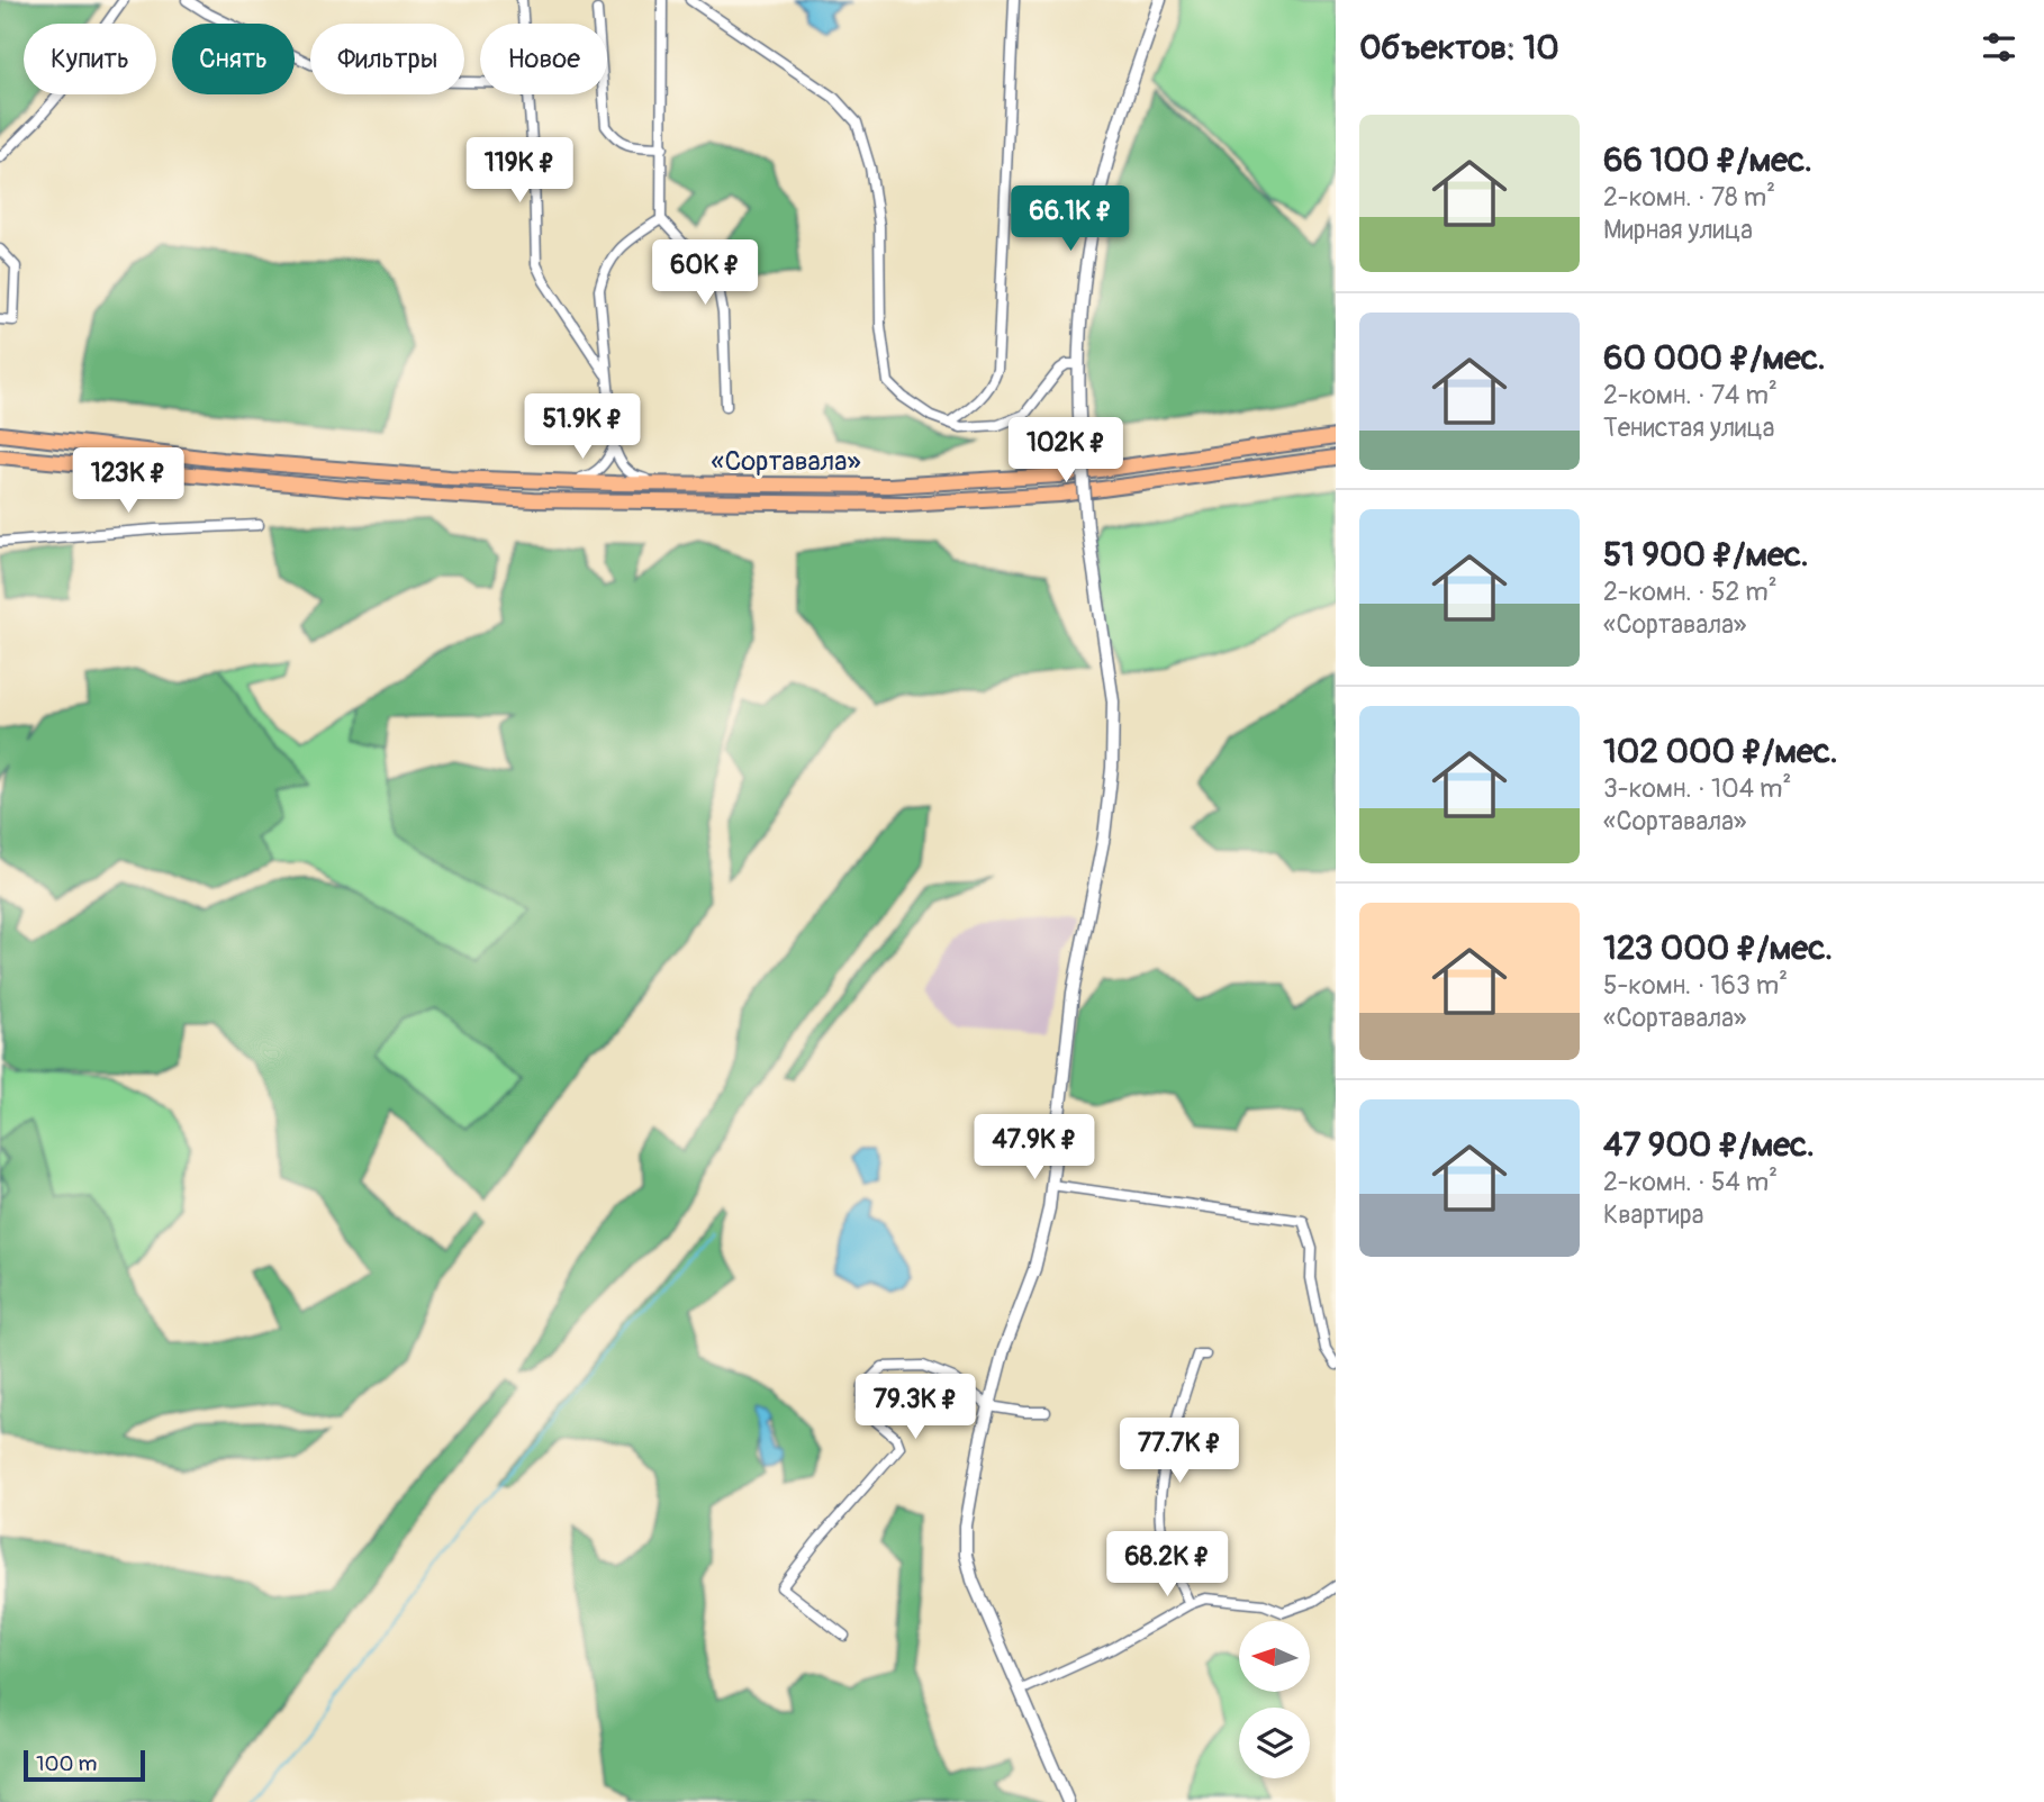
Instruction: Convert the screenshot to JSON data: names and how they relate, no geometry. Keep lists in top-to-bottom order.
{
  "streets": {
    "highway": ["«Сортавала»"]
  },
  "scale_bar": "100 m",
  "north": "left",
  "page": {
    "heading": "Объектов: 10",
    "chip": [
      "Купить",
      "Снять",
      "Фильтры",
      "Новое"
    ],
    "list": [
      {
        "name": "66 100 ₽/мес.",
        "note": "2-комн. · 78 m² · Мирная улица"
      },
      {
        "name": "60 000 ₽/мес.",
        "note": "2-комн. · 74 m² · Тенистая улица"
      },
      {
        "name": "51 900 ₽/мес.",
        "note": "2-комн. · 52 m² · «Сортавала»"
      },
      {
        "name": "102 000 ₽/мес.",
        "note": "3-комн. · 104 m² · «Сортавала»"
      },
      {
        "name": "123 000 ₽/мес.",
        "note": "5-комн. · 163 m² · «Сортавала»"
      },
      {
        "name": "47 900 ₽/мес.",
        "note": "2-комн. · 54 m² · Квартира"
      }
    ],
    "price": [
      "119K ₽",
      "66.1K ₽",
      "60K ₽",
      "51.9K ₽",
      "102K ₽",
      "123K ₽",
      "47.9K ₽",
      "79.3K ₽",
      "77.7K ₽",
      "68.2K ₽"
    ],
    "scale": "100 m"
  }
}
